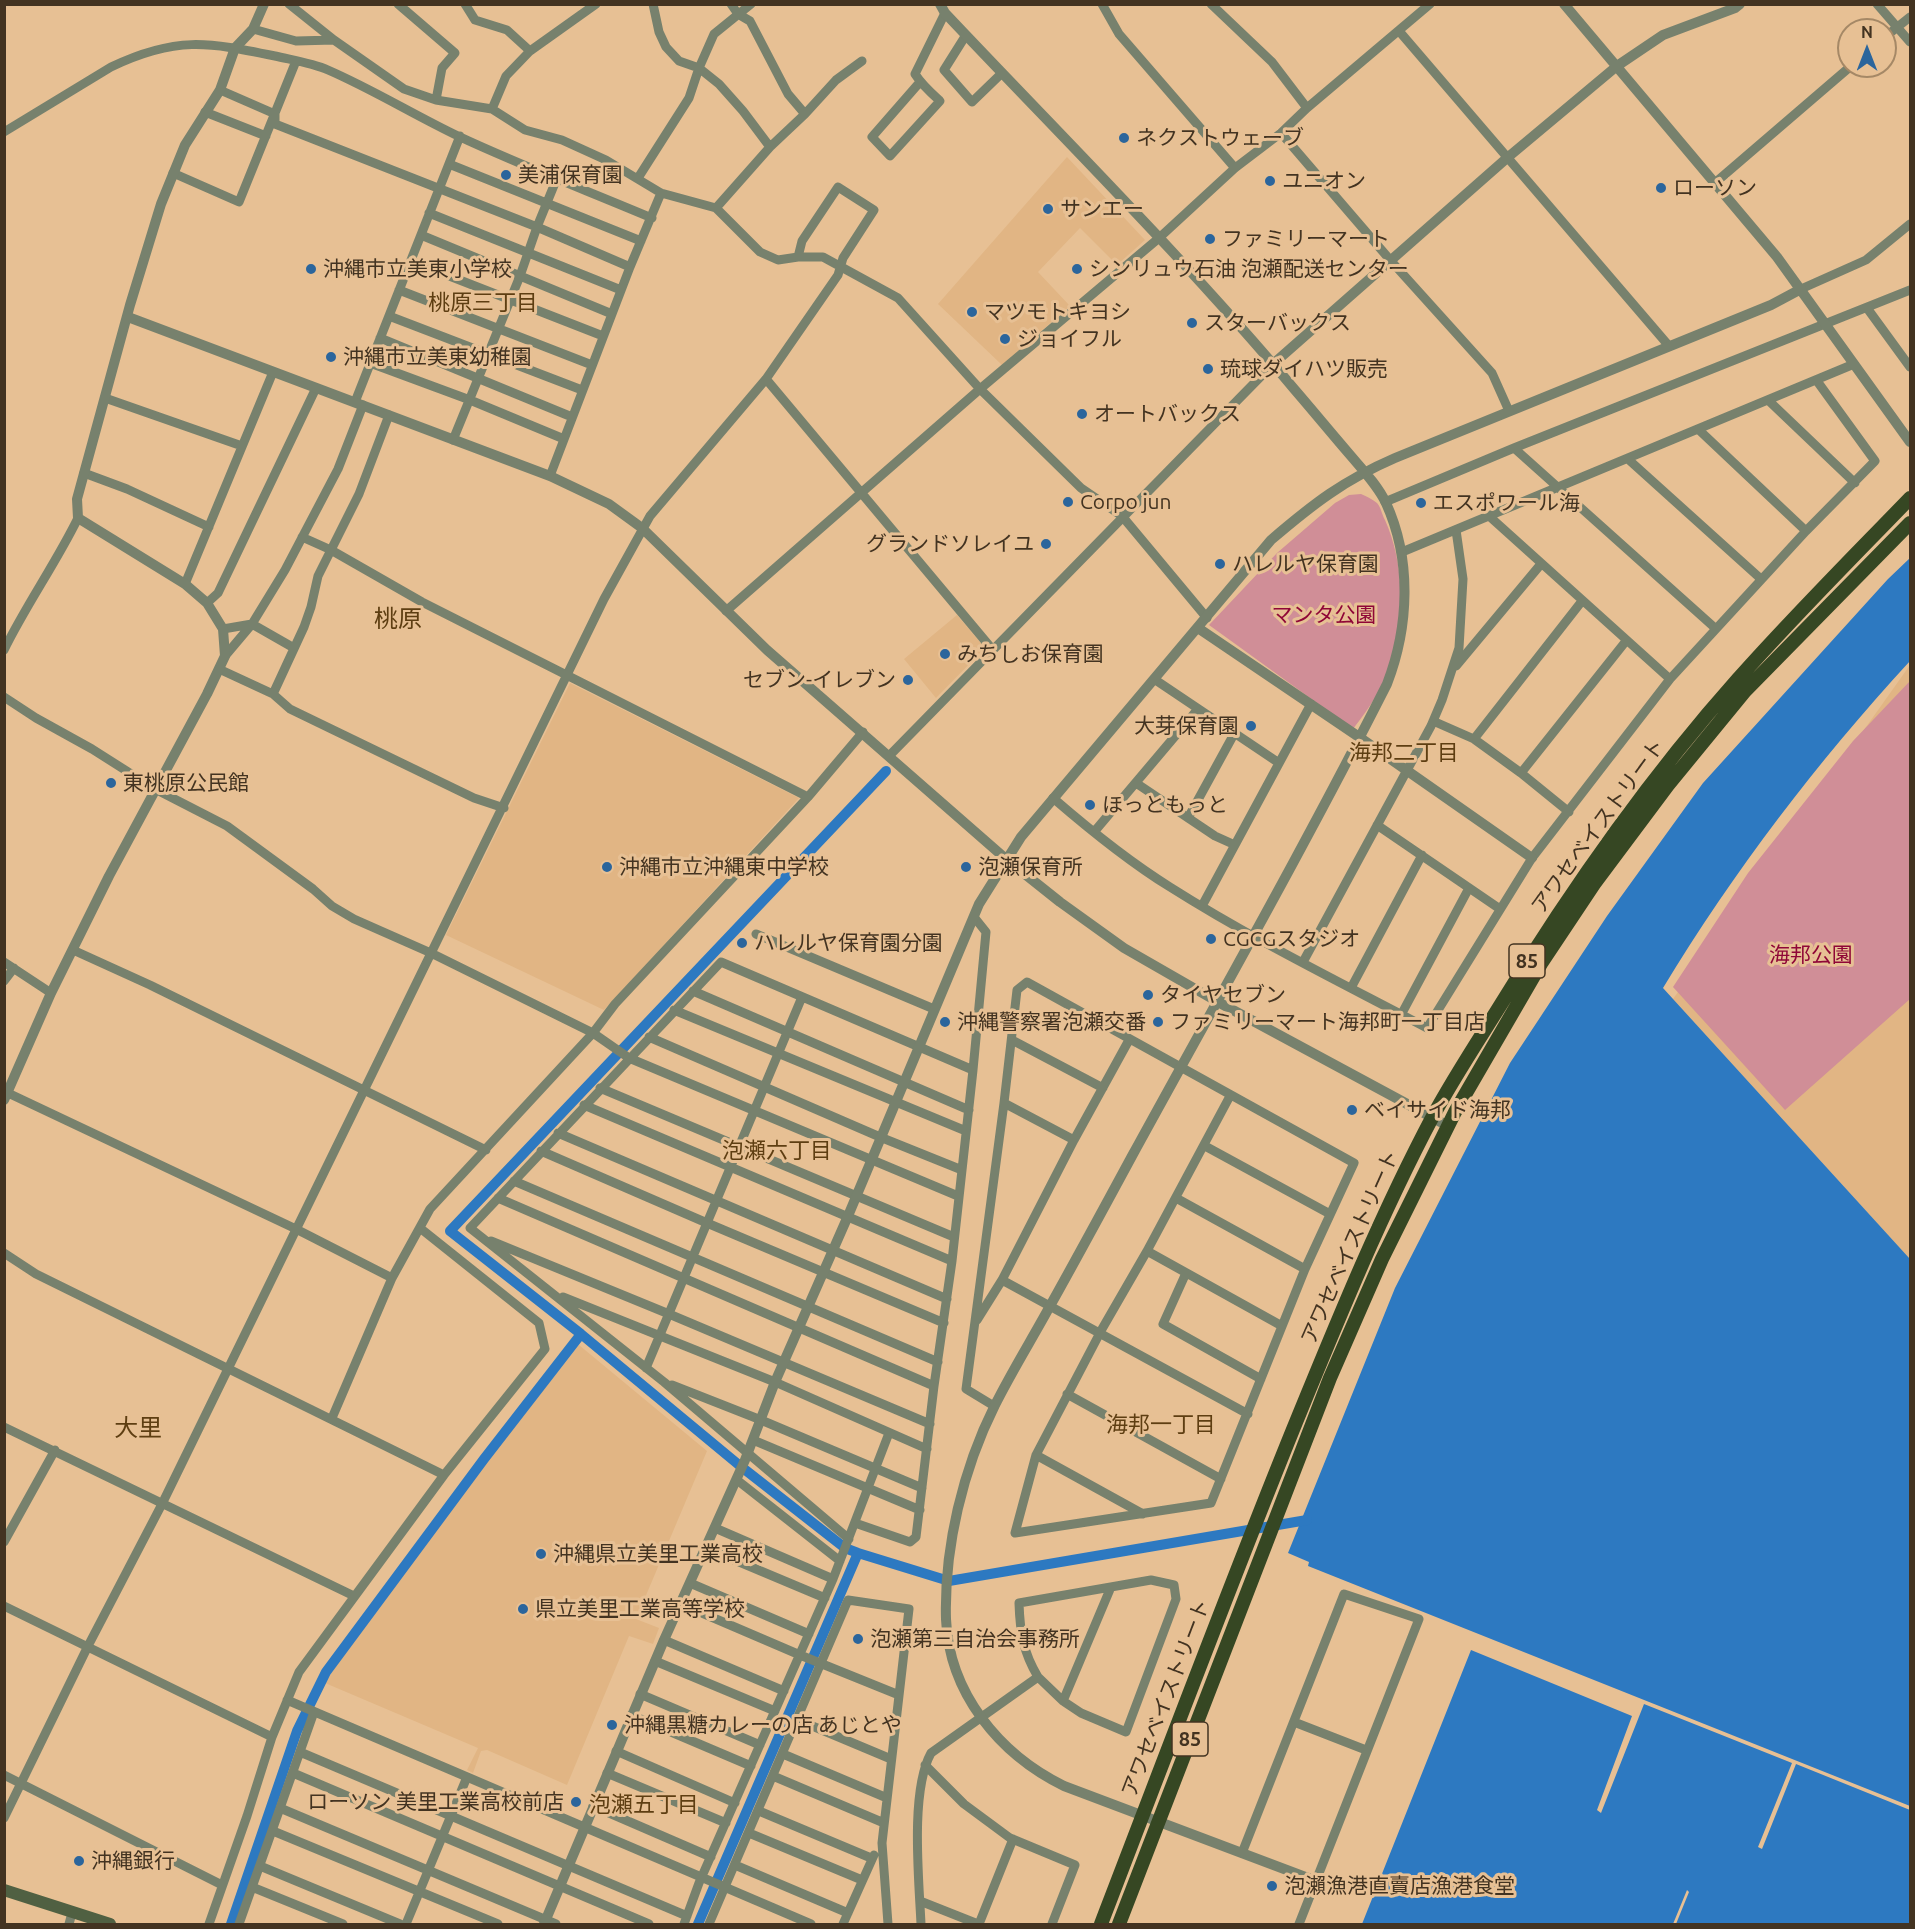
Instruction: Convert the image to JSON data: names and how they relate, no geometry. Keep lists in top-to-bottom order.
{
  "streets": {
    "main road": ["アワセベイストリート", "85"]
  },
  "districts": [
    "桃原三丁目",
    "桃原",
    "海邦二丁目",
    "泡瀬六丁目",
    "海邦一丁目",
    "大里",
    "泡瀬五丁目"
  ],
  "parks": ["マンタ公園", "海邦公園"],
  "places": [
    "ネクストウェーブ",
    "美浦保育園",
    "ユニオン",
    "ローソン",
    "サンエー",
    "ファミリーマート",
    "沖縄市立美東小学校",
    "シンリュウ石油 泡瀬配送センター",
    "マツモトキヨシ",
    "スターバックス",
    "ジョイフル",
    "沖縄市立美東幼稚園",
    "琉球ダイハツ販売",
    "オートバックス",
    "Corpo jun",
    "エスポワール海",
    "グランドソレイユ",
    "ハレルヤ保育園",
    "みちしお保育園",
    "セブン-イレブン",
    "大芽保育園",
    "東桃原公民館",
    "ほっともっと",
    "沖縄市立沖縄東中学校",
    "泡瀬保育所",
    "CGCGスタジオ",
    "ハレルヤ保育園分園",
    "タイヤセブン",
    "沖縄警察署泡瀬交番",
    "ファミリーマート海邦町一丁目店",
    "ベイサイド海邦",
    "沖縄県立美里工業高校",
    "県立美里工業高等学校",
    "泡瀬第三自治会事務所",
    "沖縄黒糖カレーの店 あじとや",
    "ローソン 美里工業高校前店",
    "沖縄銀行",
    "泡瀨漁港直賣店漁港食堂"
  ],
  "north": "top"
}
